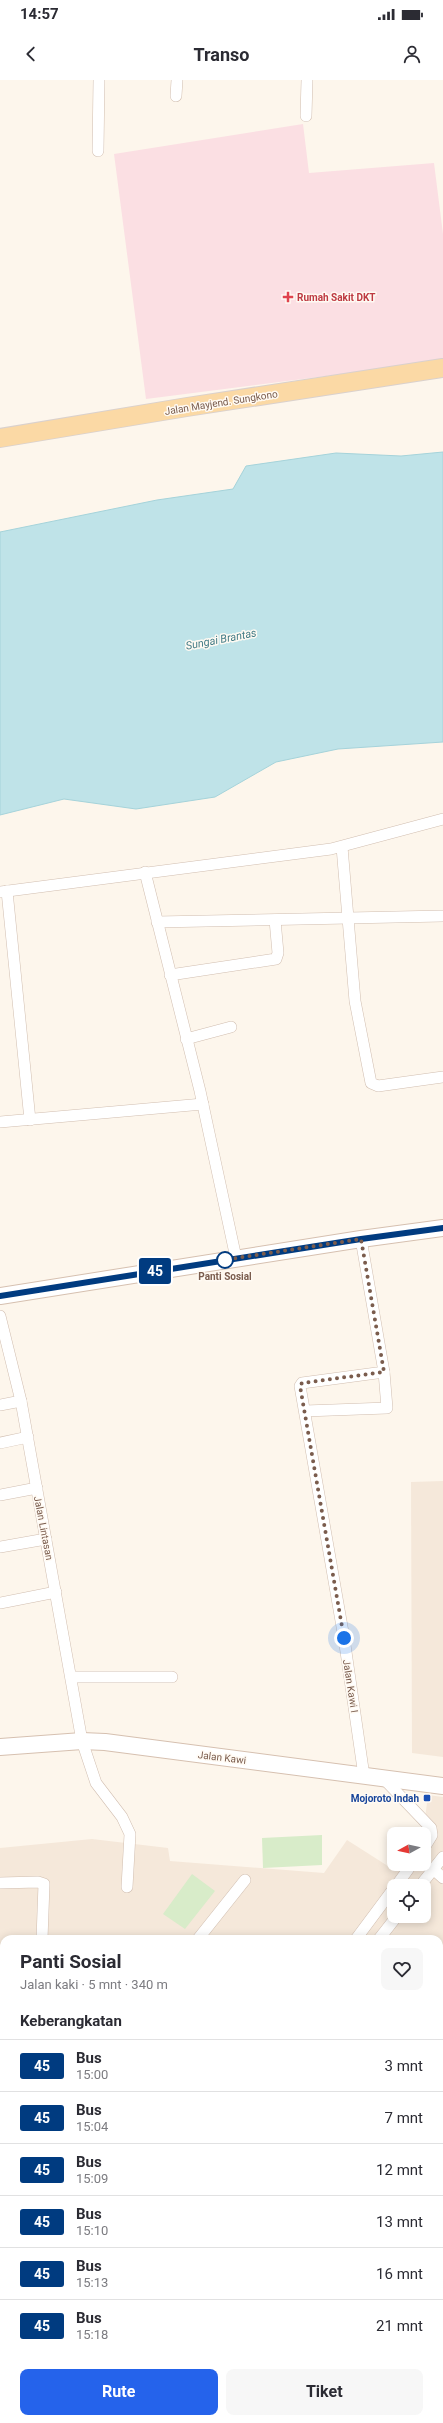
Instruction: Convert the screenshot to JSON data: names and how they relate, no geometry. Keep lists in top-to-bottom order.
{
  "streets": {
    "main road": ["Jalan Mayjend. Sungkono", "Jalan Kawi"],
    "street": ["Jalan Lintasan", "Jalan Kawi I"]
  },
  "crossings": [
    ["Jalan Lintasan", "Jalan Kawi"],
    ["Jalan Kawi I", "Jalan Kawi"]
  ],
  "water": ["Sungai Brantas"],
  "places": {
    "health": ["Rumah Sakit DKT"],
    "other": ["Panti Sosial"],
    "transit": ["Mojoroto Indah"]
  },
  "lines": ["bus line 45"],
  "north": "left",
  "page": {
    "status": "14:57",
    "header": "Transo",
    "on_map": "45",
    "heading": [
      ["Panti Sosial", "Jalan kaki · 5 mnt · 340 m"],
      "Keberangkatan"
    ],
    "list": [
      {
        "mark": "45",
        "name": "Bus",
        "note": "15:00",
        "value": "3 mnt"
      },
      {
        "mark": "45",
        "name": "Bus",
        "note": "15:04",
        "value": "7 mnt"
      },
      {
        "mark": "45",
        "name": "Bus",
        "note": "15:09",
        "value": "12 mnt"
      },
      {
        "mark": "45",
        "name": "Bus",
        "note": "15:10",
        "value": "13 mnt"
      },
      {
        "mark": "45",
        "name": "Bus",
        "note": "15:13",
        "value": "16 mnt"
      },
      {
        "mark": "45",
        "name": "Bus",
        "note": "15:18",
        "value": "21 mnt"
      }
    ],
    "buttons": ["Rute", "Tiket"]
  }
}
